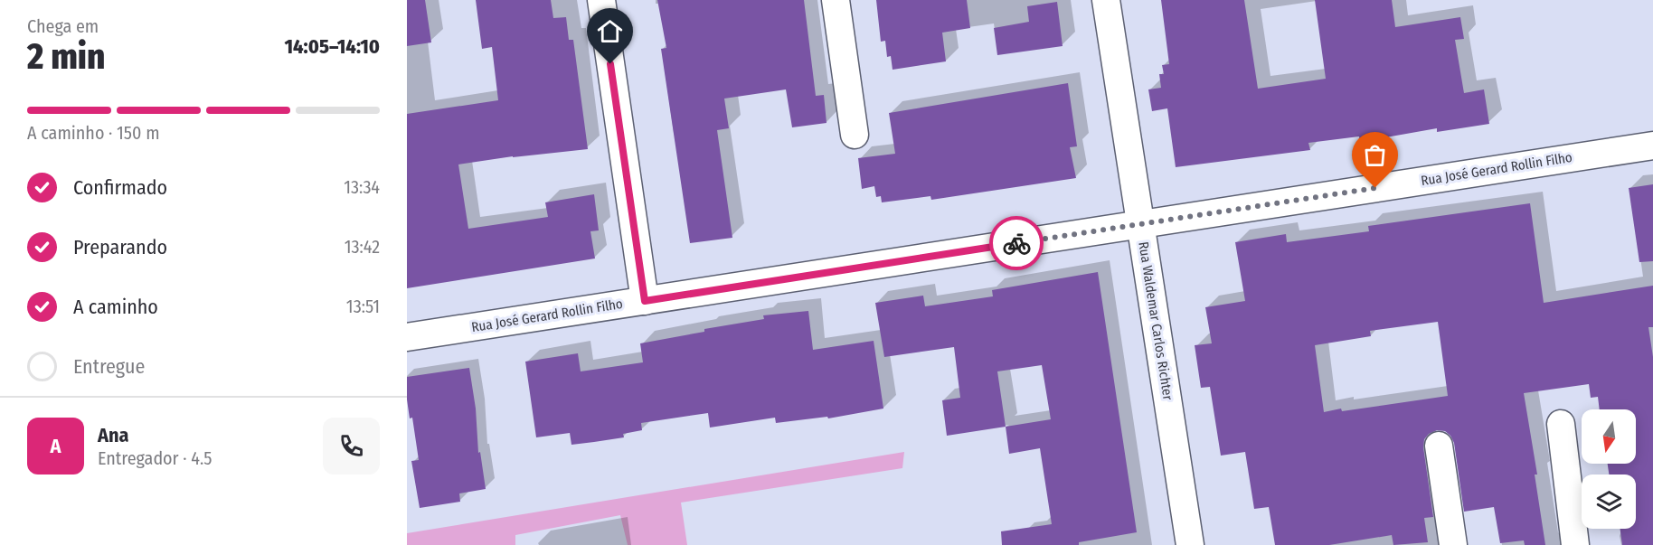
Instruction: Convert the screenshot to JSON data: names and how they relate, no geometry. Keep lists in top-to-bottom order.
{
  "streets": {
    "street": ["Rua José Gerard Rollin Filho", "Rua Waldemar Carlos Richter"]
  },
  "crossings": [
    ["Rua José Gerard Rollin Filho", "Rua Waldemar Carlos Richter"]
  ],
  "north": "bottom",
  "page": {
    "heading": ["2 min", "Chega em", "14:05–14:10"],
    "panel": ["Ana", "Entregador · 4.5"],
    "bar": "A caminho · 150 m",
    "list": [
      ["Confirmado", "13:34"],
      ["Preparando", "13:42"],
      ["A caminho", "13:51"],
      "Entregue"
    ],
    "round": "A"
  }
}
